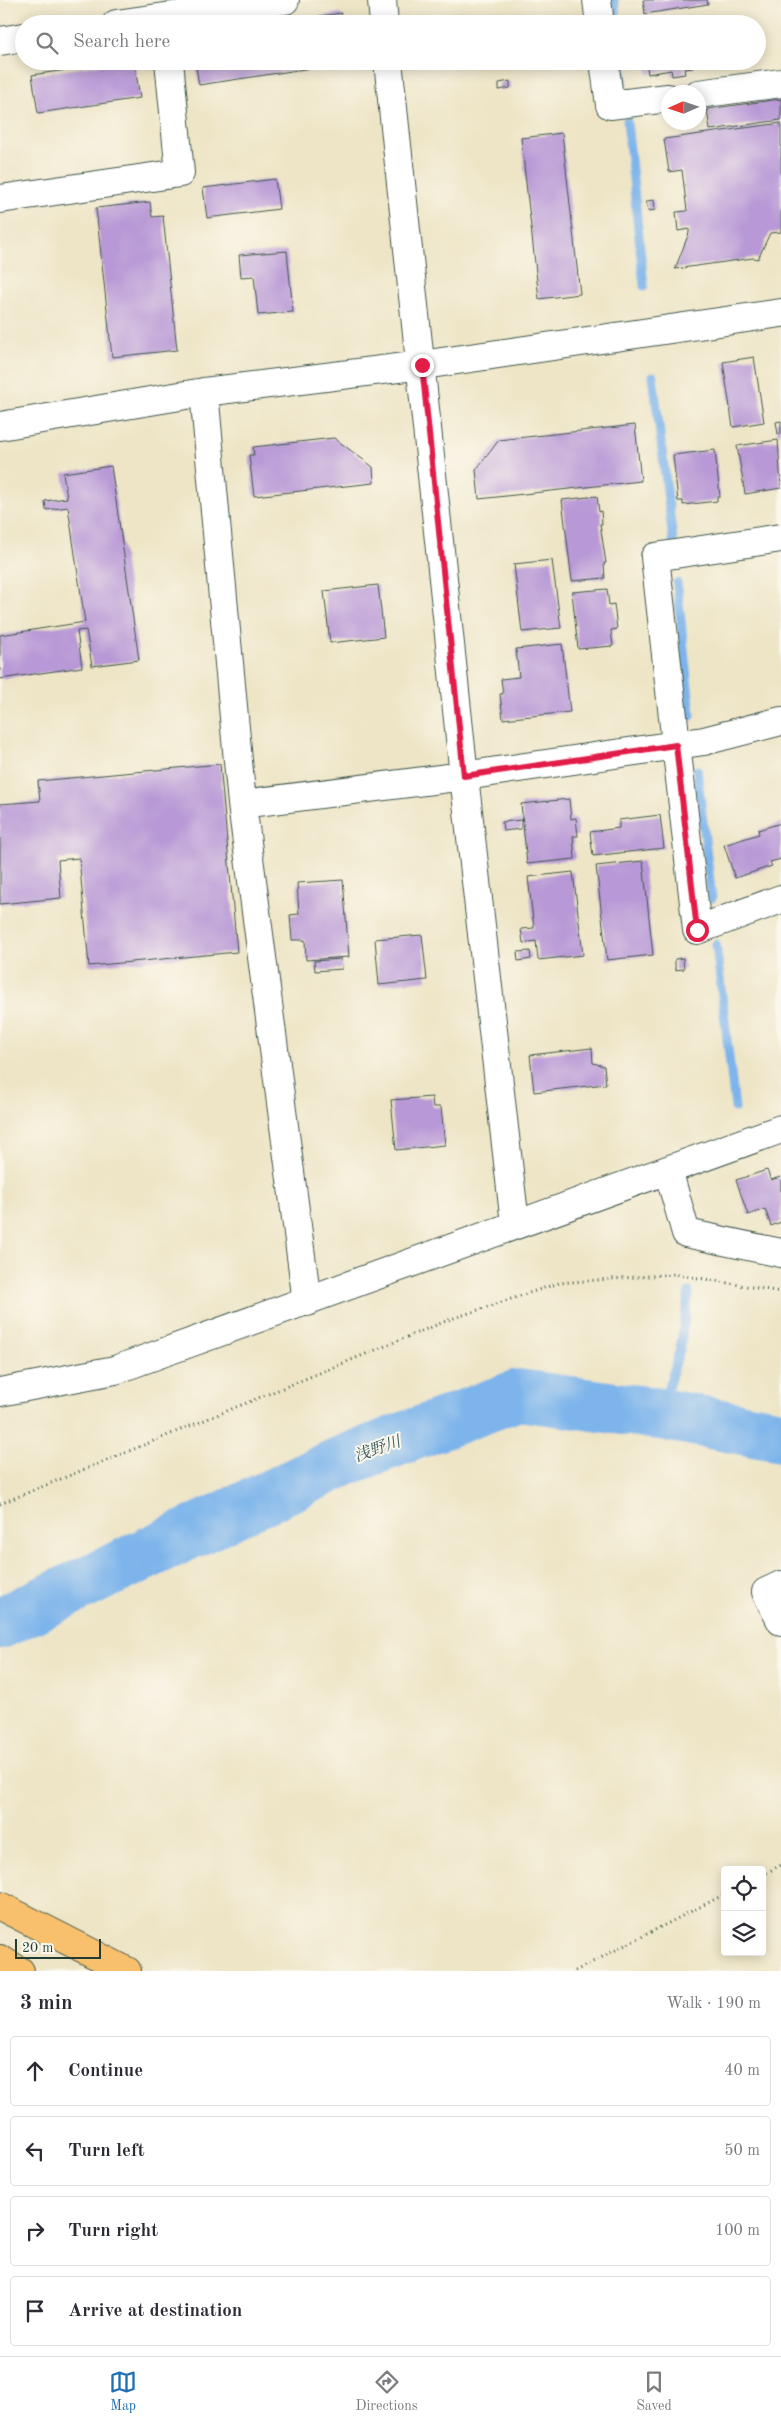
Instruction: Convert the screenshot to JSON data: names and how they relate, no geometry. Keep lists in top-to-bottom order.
{
  "water": ["浅野川"],
  "scale_bar": "20 m",
  "north": "left",
  "page": {
    "search": "Search here",
    "scale": "20 m",
    "heading": ["3 min", "Walk · 190 m"],
    "list": [
      ["Continue", "40 m"],
      ["Turn left", "50 m"],
      ["Turn right", "100 m"],
      "Arrive at destination"
    ],
    "nav": ["Map", "Directions", "Saved"]
  }
}
